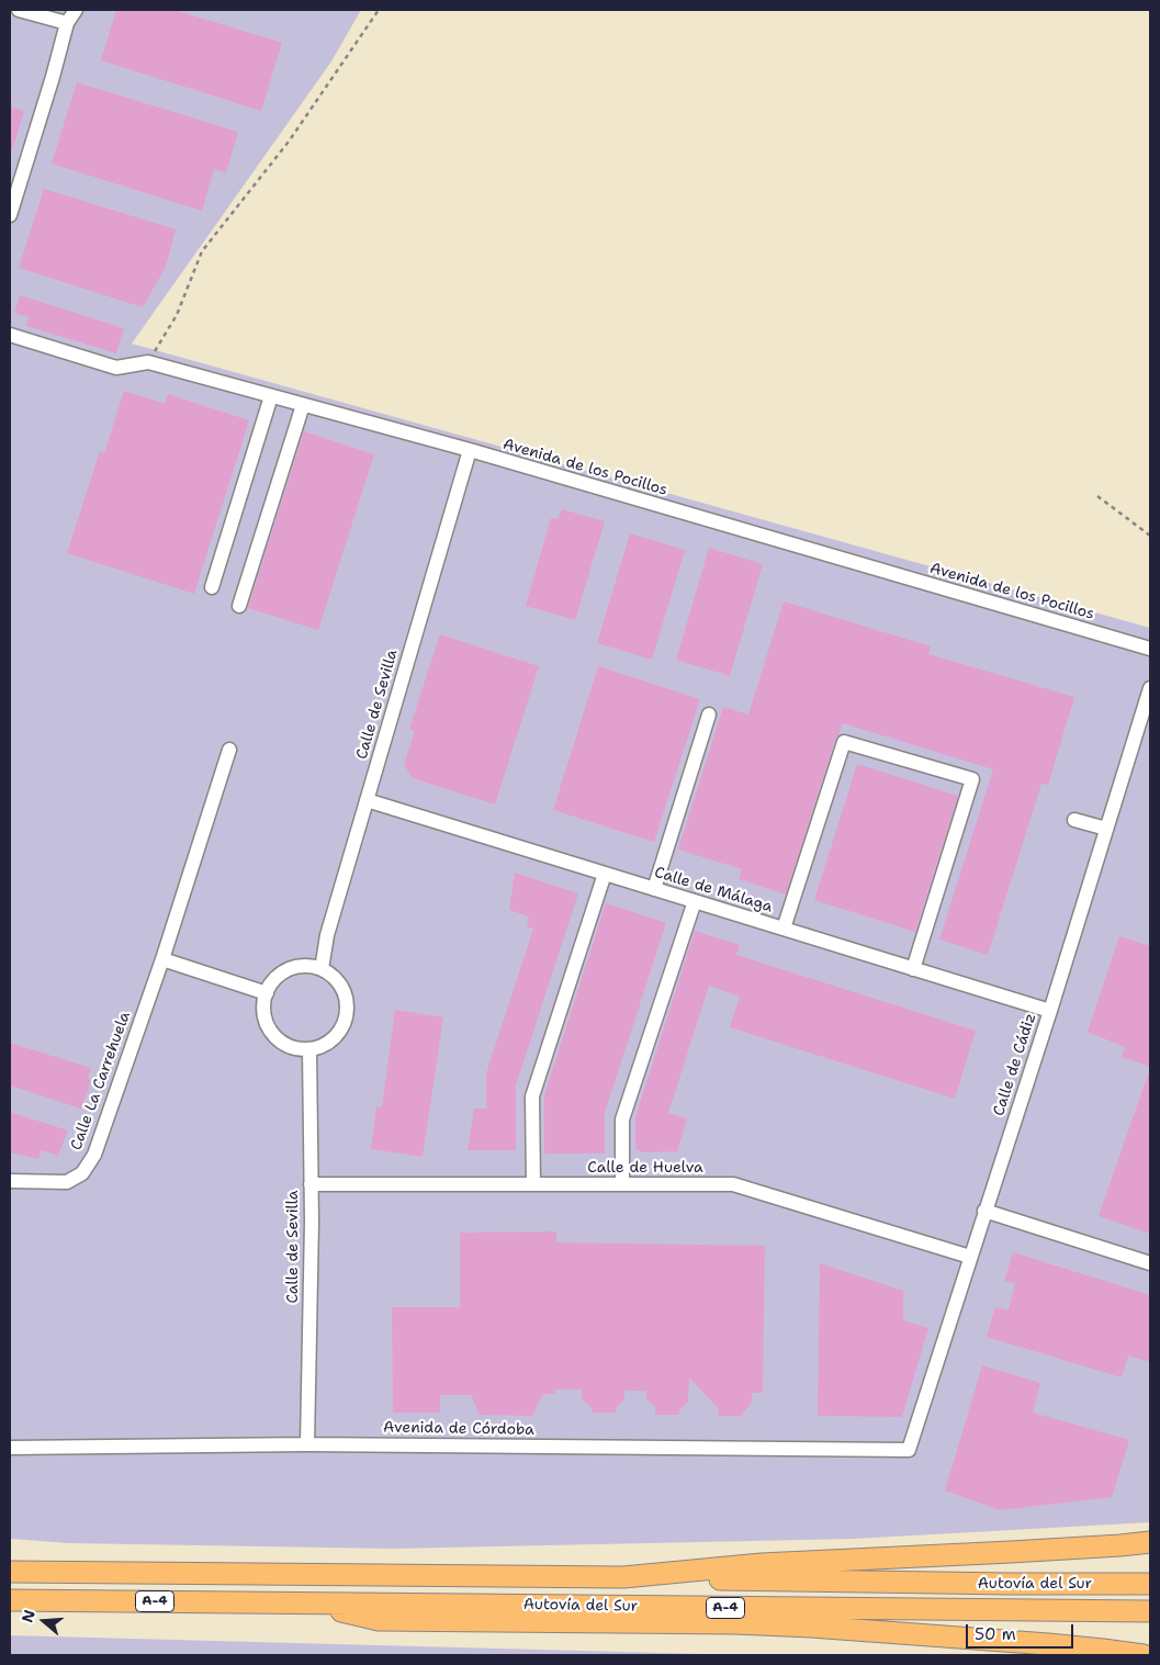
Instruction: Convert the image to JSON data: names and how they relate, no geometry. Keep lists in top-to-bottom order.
{
  "streets": {
    "highway": ["Autovía del Sur", "A-4"],
    "street": [
      "Avenida de los Pocillos",
      "Calle de Sevilla",
      "Calle de Málaga",
      "Calle de Cádiz",
      "Calle La Carrehuela",
      "Calle de Huelva",
      "Avenida de Córdoba"
    ]
  },
  "crossings": [
    ["Avenida de los Pocillos", "Calle de Sevilla"],
    ["Calle de Sevilla", "Calle de Málaga"],
    ["Calle de Sevilla", "Calle de Huelva"],
    ["Calle de Sevilla", "Avenida de Córdoba"],
    ["Calle de Málaga", "Calle de Cádiz"],
    ["Calle de Cádiz", "Calle de Huelva"],
    ["Calle de Cádiz", "Avenida de Córdoba"],
    ["Autovía del Sur", "A-4"]
  ],
  "scale_bar": "50 m",
  "north": "left"
}
